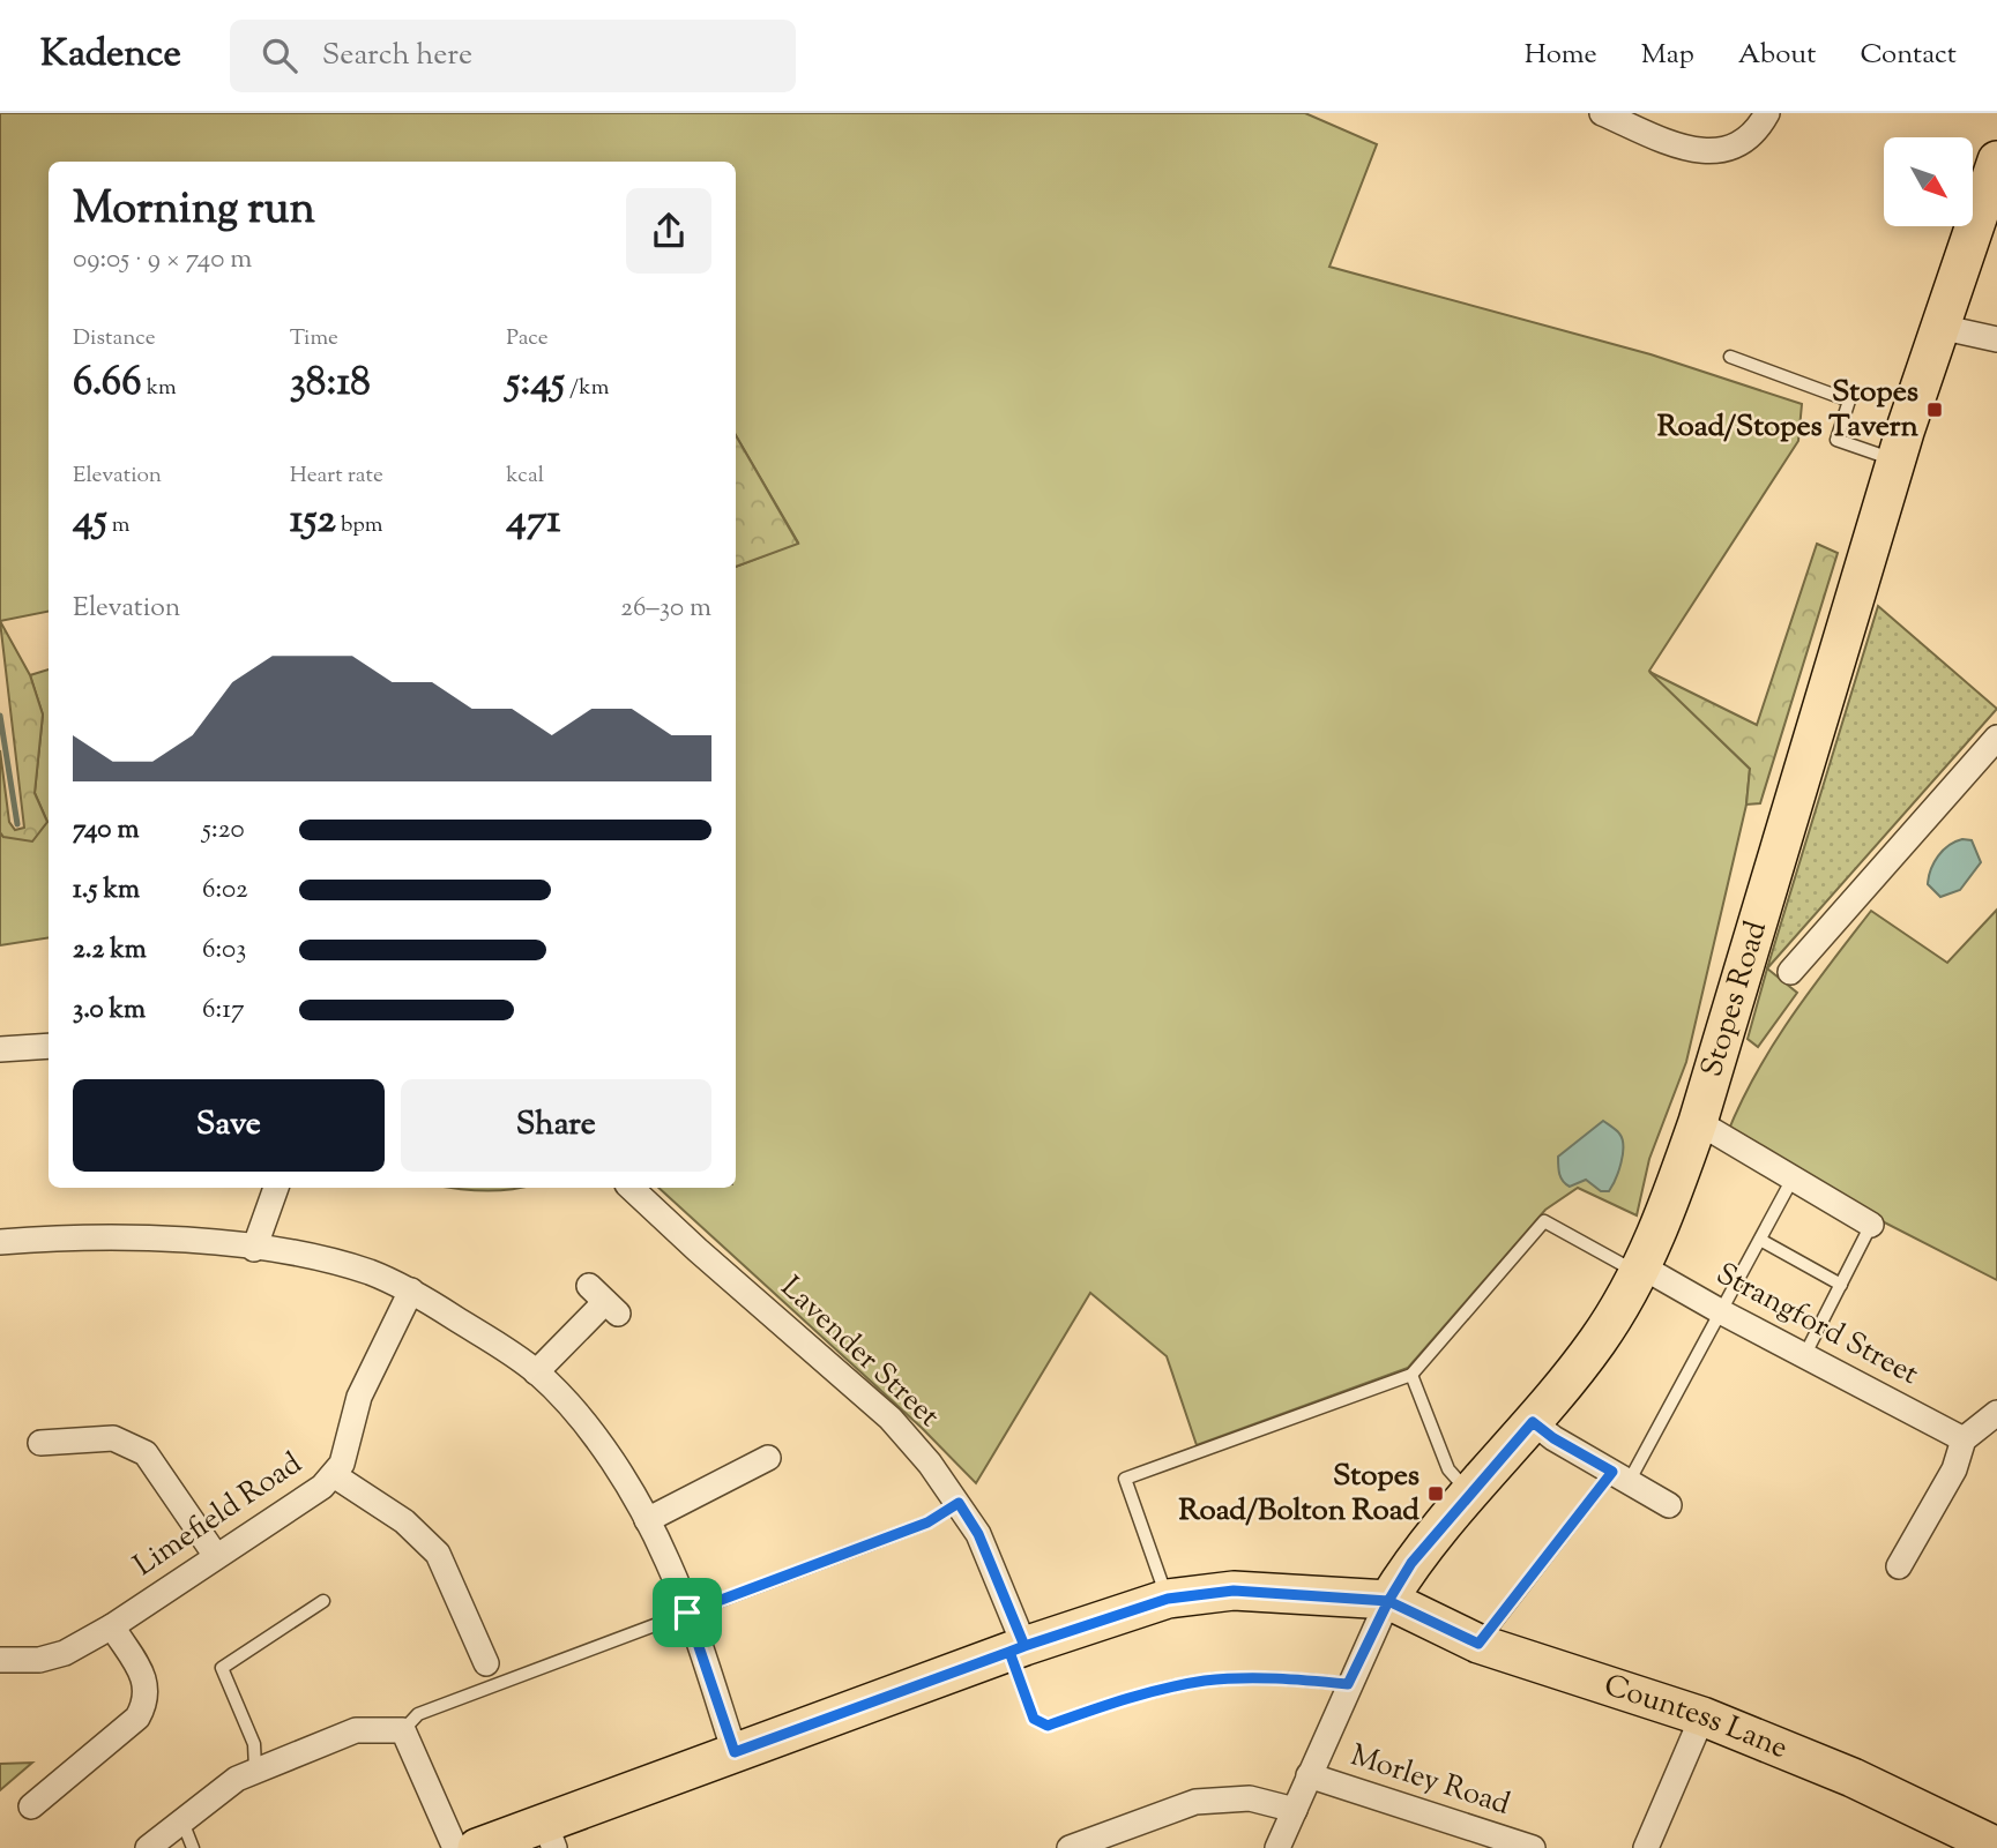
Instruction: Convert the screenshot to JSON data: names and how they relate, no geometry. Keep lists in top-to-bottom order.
{
  "streets": {
    "main road": ["Stopes Road", "Countess Lane"],
    "street": [
      "Strangford Street",
      "Lavender Street",
      "Limefield Road",
      "Morley Road"
    ]
  },
  "crossings": [
    ["Stopes Road", "Strangford Street"],
    ["Stopes Road", "Countess Lane"]
  ],
  "places": {
    "transit": ["Stopes Road/Stopes Tavern", "Stopes Road/Bolton Road"]
  },
  "north": "bottom right",
  "page": {
    "header": "Kadence",
    "search": "Search here",
    "nav": [
      "Home",
      "Map",
      "About",
      "Contact"
    ],
    "heading": ["Morning run", "09:05 · 9 × 740 m"],
    "stats": [
      ["Distance", "6.66 km"],
      ["Time", "38:18"],
      ["Pace", "5:45 /km"],
      ["Elevation", "45 m"],
      ["Heart rate", "152 bpm"],
      ["kcal", "471"]
    ],
    "chart": ["Elevation", "26–30 m"],
    "list": [
      {
        "name": "740 m",
        "note": "5:20"
      },
      {
        "name": "1.5 km",
        "note": "6:02"
      },
      {
        "name": "2.2 km",
        "note": "6:03"
      },
      {
        "name": "3.0 km",
        "note": "6:17"
      }
    ],
    "buttons": ["Save", "Share"]
  }
}
